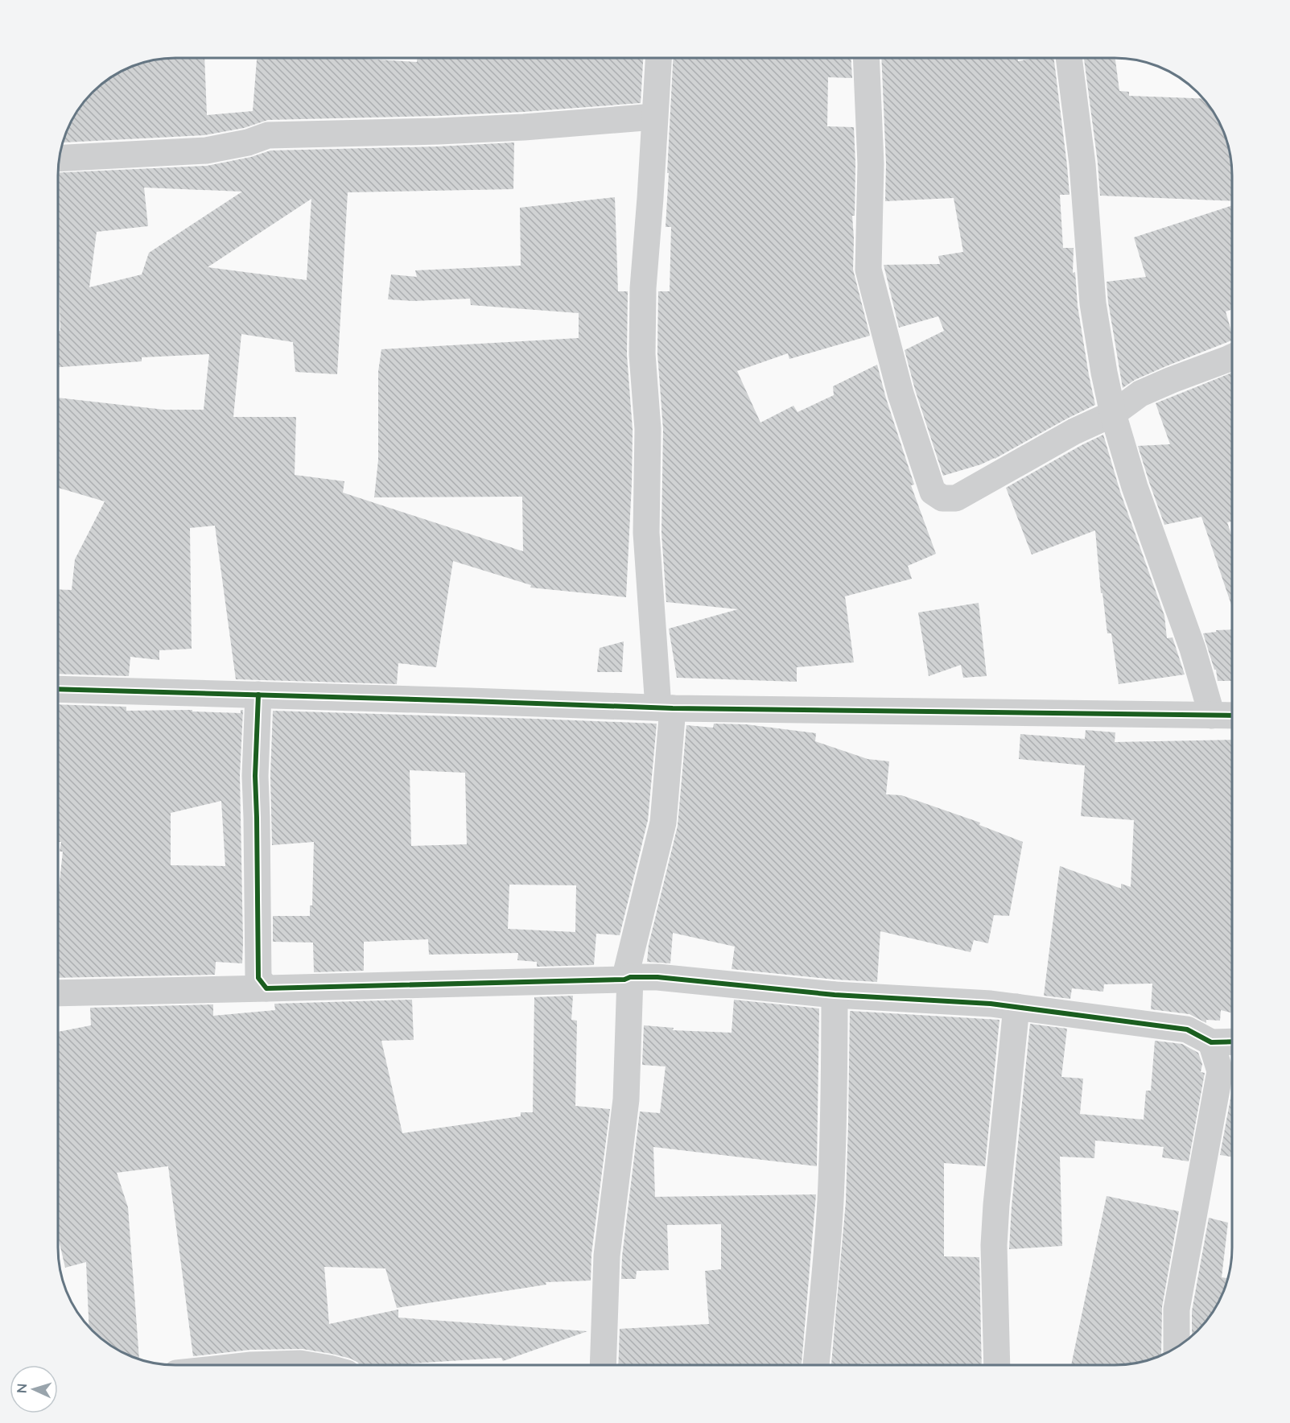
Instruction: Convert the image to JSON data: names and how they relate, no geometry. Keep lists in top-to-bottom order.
{
  "north": "left"
}
